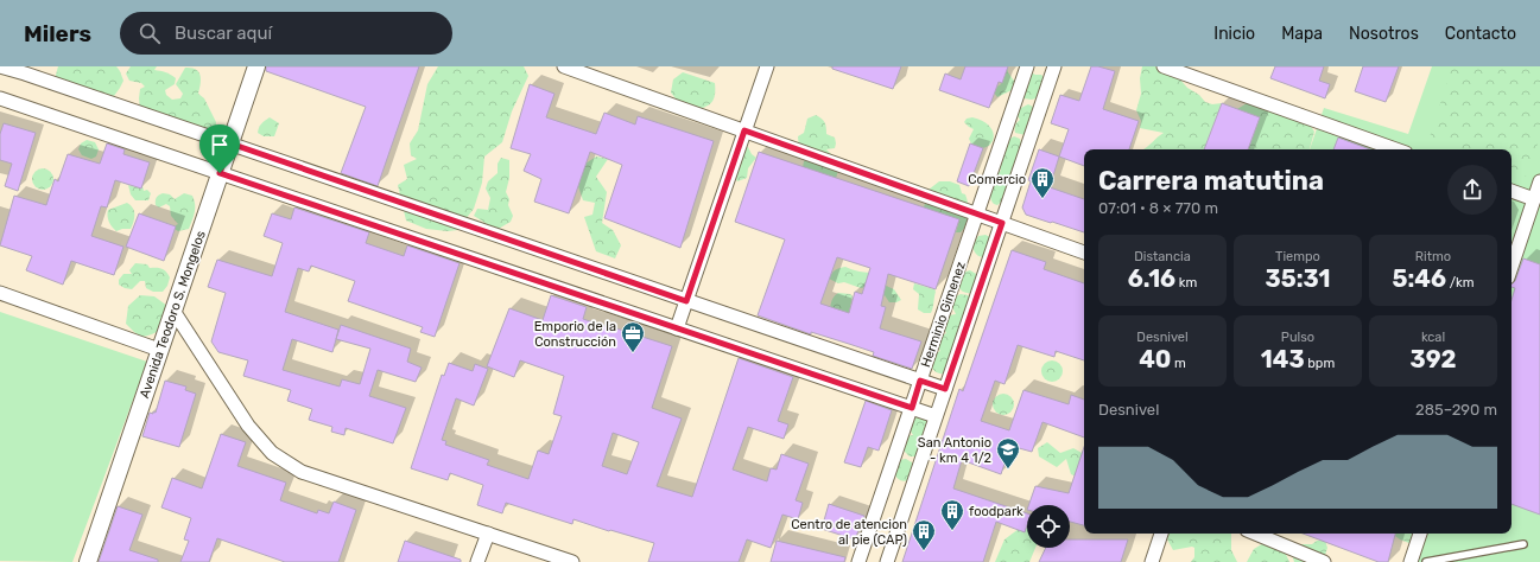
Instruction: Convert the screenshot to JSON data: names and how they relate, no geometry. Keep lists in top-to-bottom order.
{
  "streets": {
    "street": ["Avenida Teodoro S. Mongelos", "Herminio Gimenez"]
  },
  "places": {
    "building": ["Comercio", "foodpark", "Centro de atencion al pie (CAP)"],
    "office": ["Emporio de la Construcción"],
    "school or university": ["San Antonio - km 4 1/2"]
  },
  "page": {
    "header": "Milers",
    "search": "Buscar aquí",
    "nav": [
      "Inicio",
      "Mapa",
      "Nosotros",
      "Contacto"
    ],
    "heading": ["Carrera matutina", "07:01 · 8 × 770 m"],
    "stats": [
      ["Distancia", "6.16 km"],
      ["Tiempo", "35:31"],
      ["Ritmo", "5:46 /km"],
      ["Desnivel", "40 m"],
      ["Pulso", "143 bpm"],
      ["kcal", "392"]
    ],
    "chart": ["Desnivel", "285–290 m"]
  }
}
